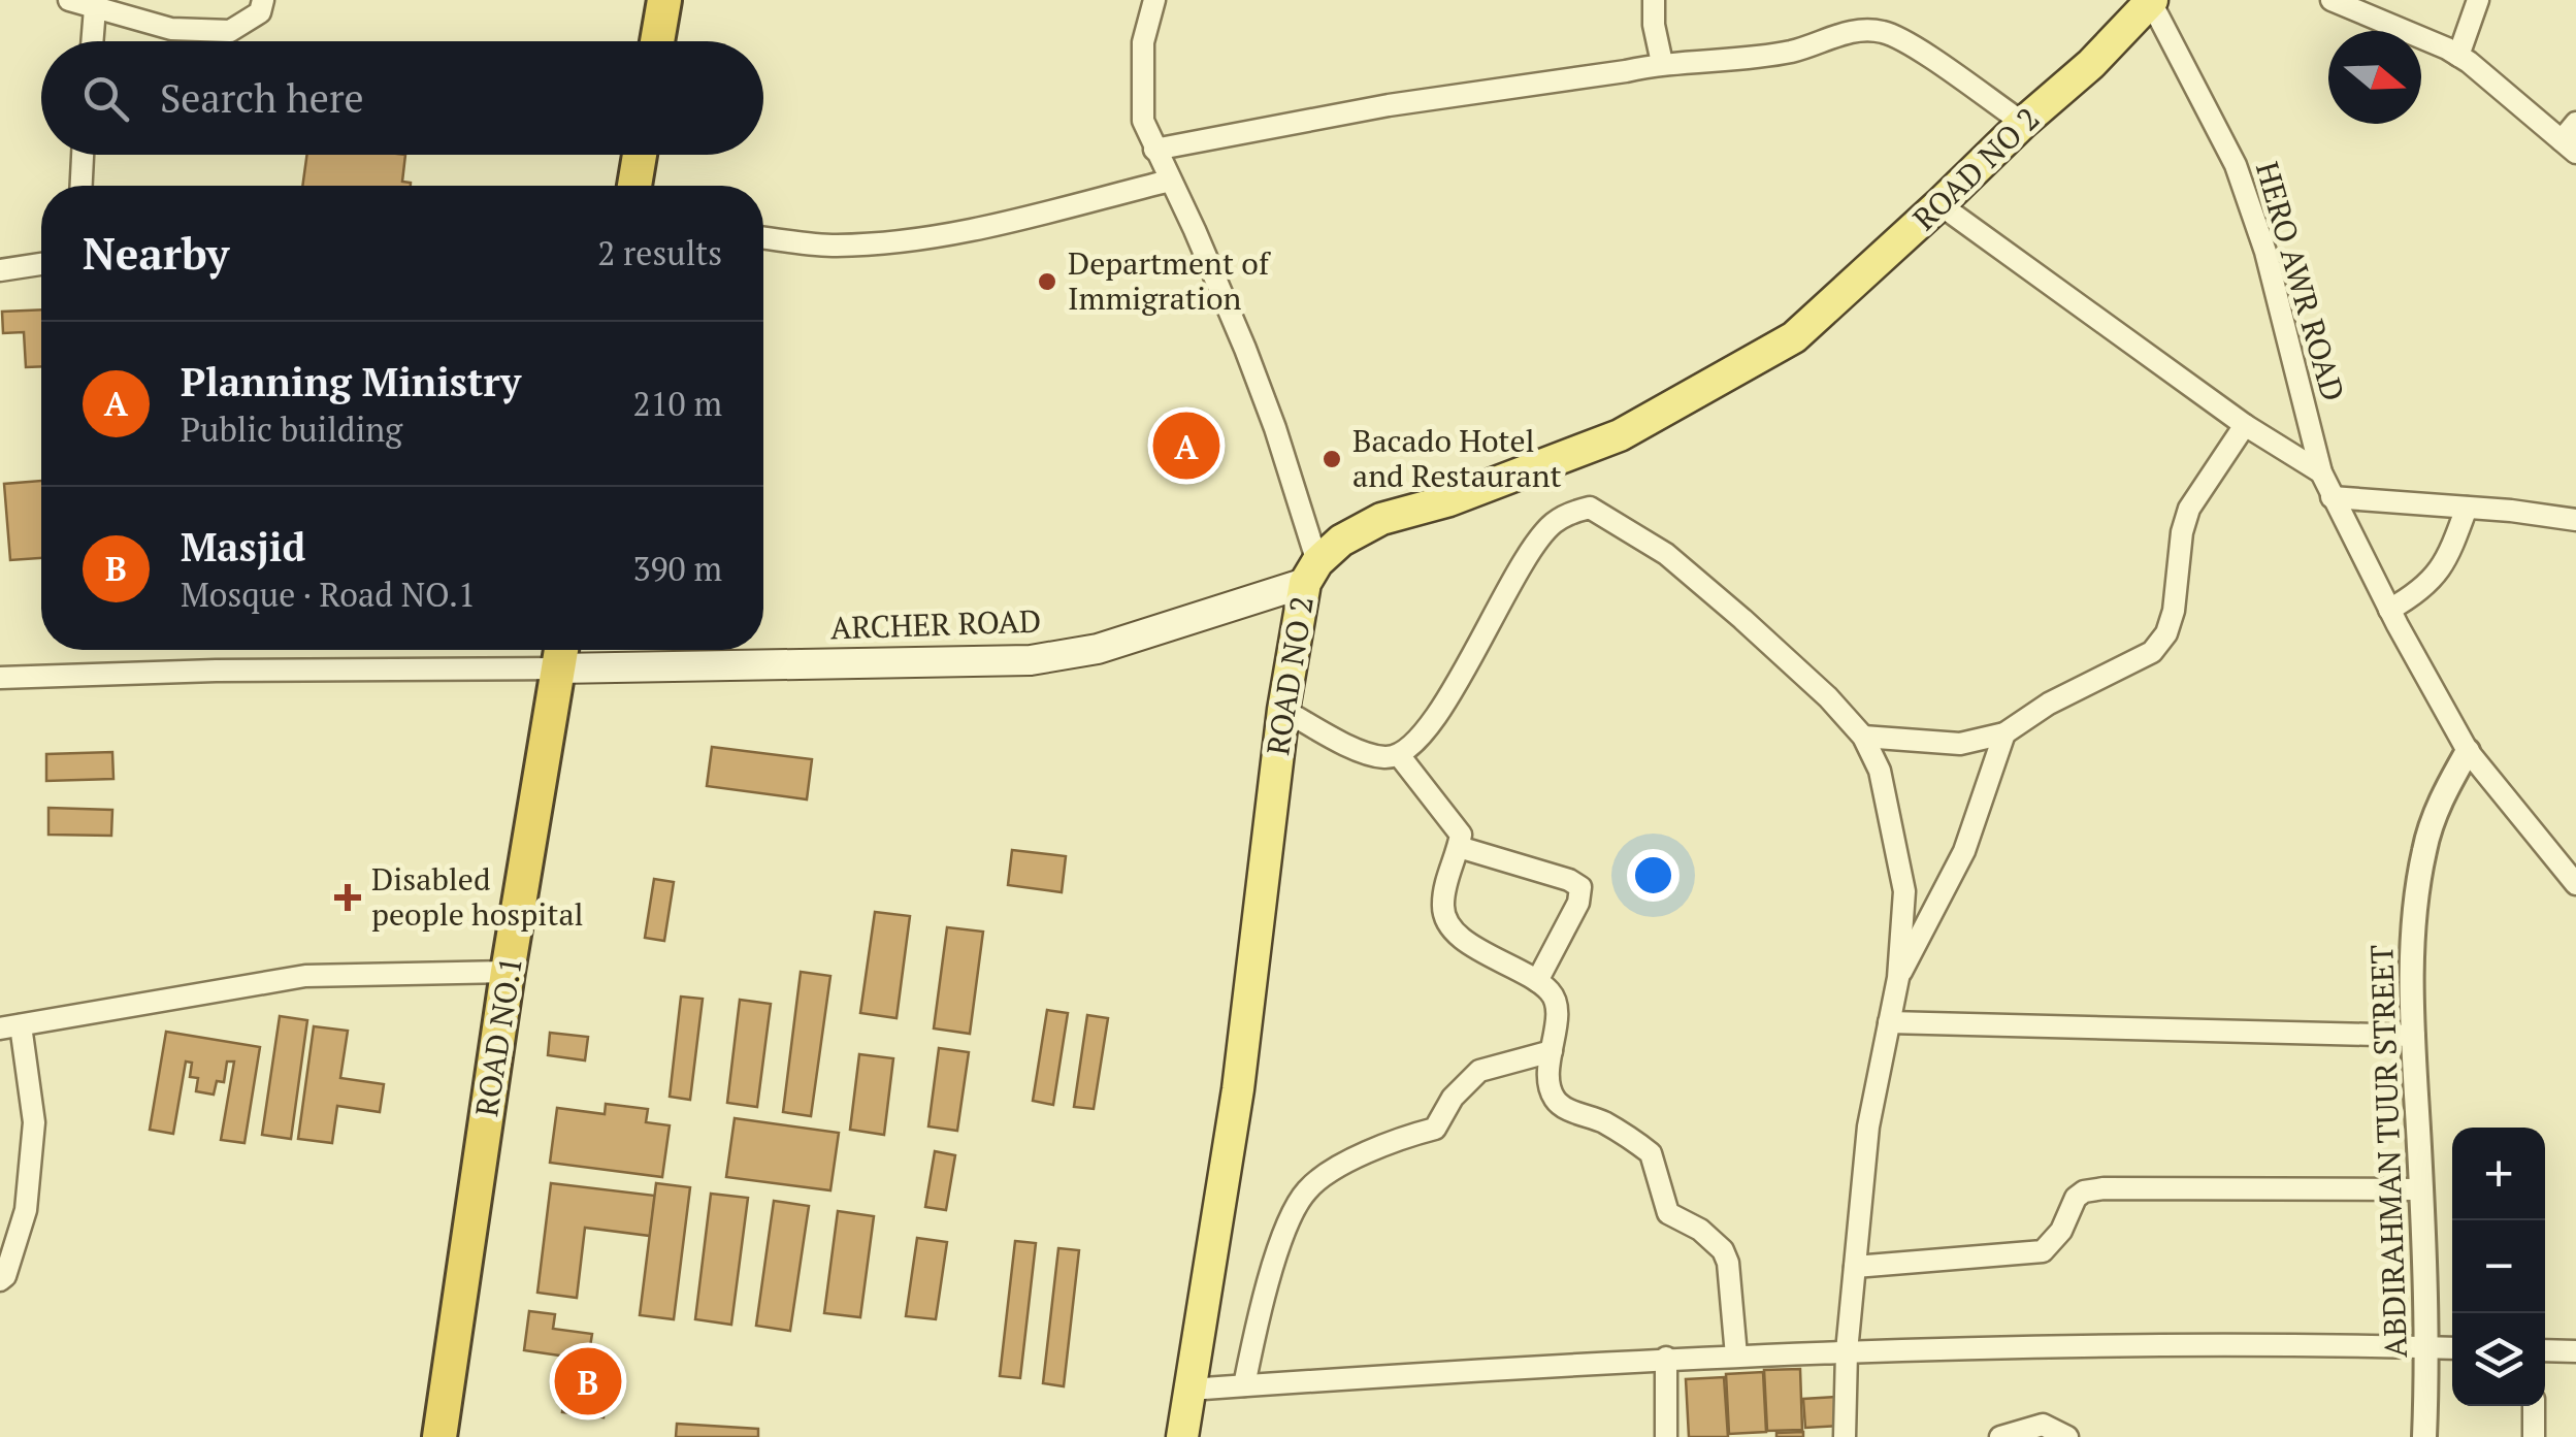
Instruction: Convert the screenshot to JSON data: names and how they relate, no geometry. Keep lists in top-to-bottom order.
{
  "streets": {
    "highway": ["ROAD NO.1"],
    "main road": ["ROAD NO 2", "ARCHER ROAD"],
    "street": ["HERO AWR ROAD", "ABDIRAHMAN TUUR STREET"]
  },
  "crossings": [
    ["ROAD NO 2", "HERO AWR ROAD"],
    ["ROAD NO 2", "ARCHER ROAD"],
    ["HERO AWR ROAD", "ABDIRAHMAN TUUR STREET"],
    ["ARCHER ROAD", "ROAD NO.1"]
  ],
  "places": {
    "other": ["Department of Immigration", "Bacado Hotel and Restaurant"],
    "health": ["Disabled people hospital"]
  },
  "north": "right",
  "page": {
    "search": "Search here",
    "heading": ["Nearby", "2 results"],
    "list": [
      {
        "mark": "A",
        "name": "Planning Ministry",
        "note": "Public building",
        "value": "210 m"
      },
      {
        "mark": "B",
        "name": "Masjid",
        "note": "Mosque · Road NO.1",
        "value": "390 m"
      }
    ],
    "pins": ["A", "B"],
    "map_buttons": ["+", "−"]
  }
}
